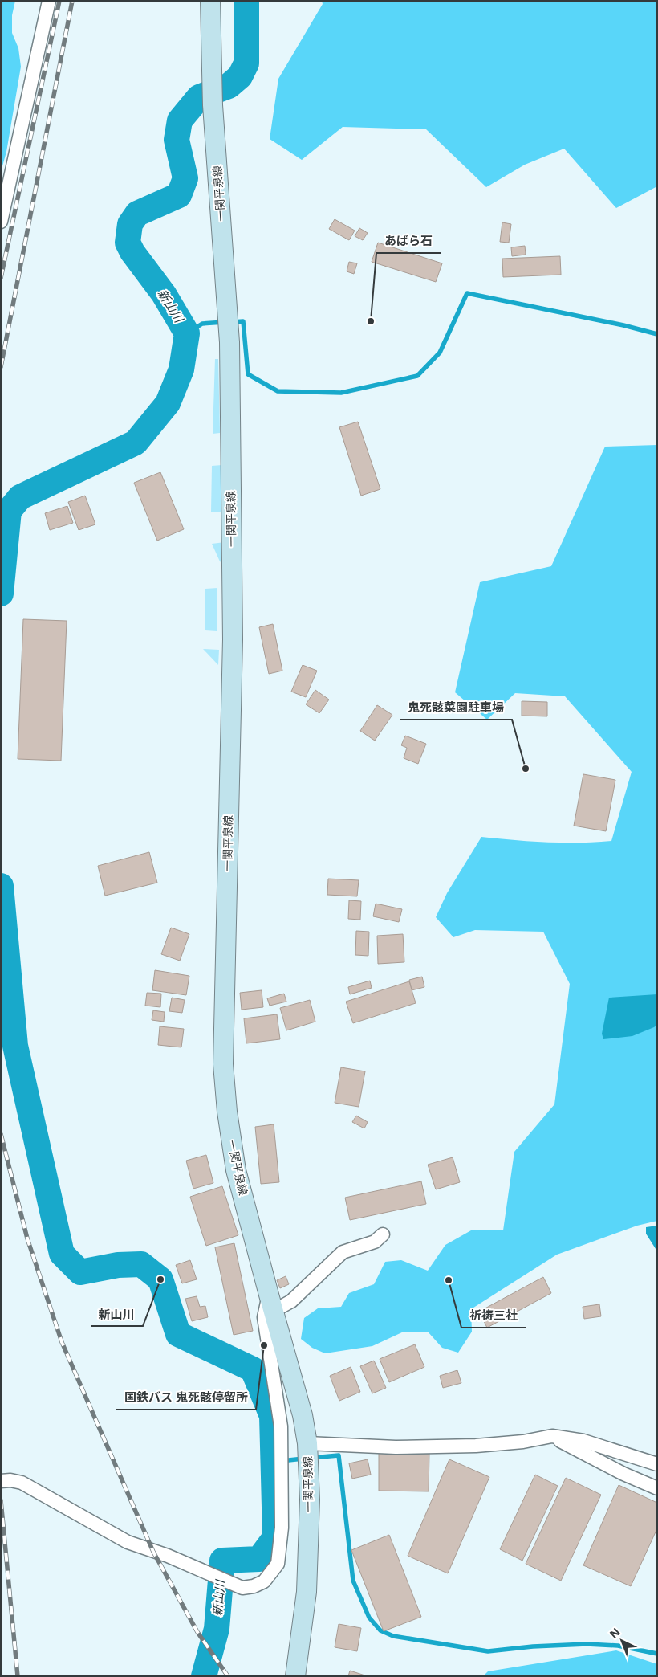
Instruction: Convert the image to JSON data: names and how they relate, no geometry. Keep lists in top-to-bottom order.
{
  "streets": {
    "main road": ["一関平泉線"]
  },
  "water": ["新山川"],
  "places": [
    "あばら石",
    "鬼死骸菜園駐車場",
    "新山川",
    "祈祷三社",
    "国鉄バス 鬼死骸停留所"
  ],
  "north": "top left"
}
